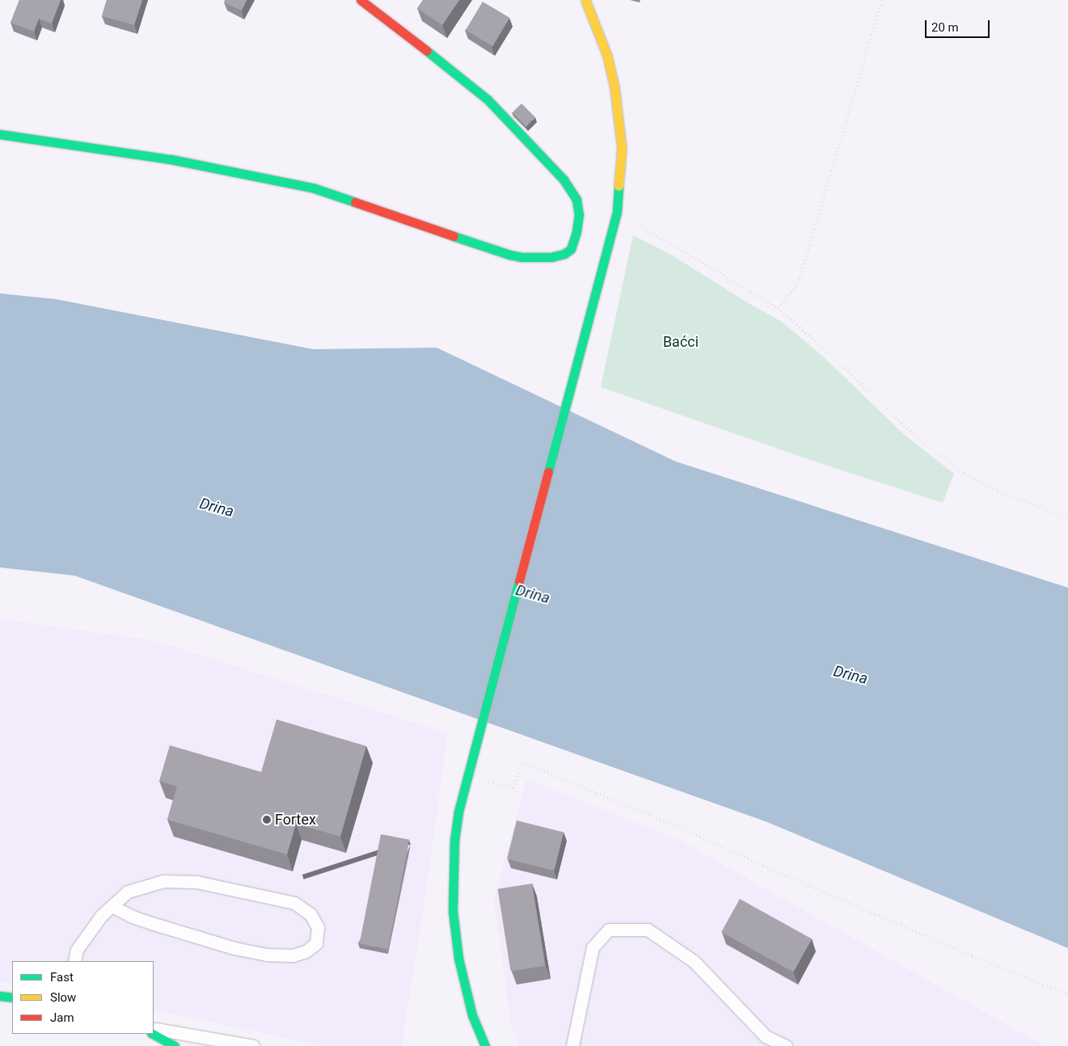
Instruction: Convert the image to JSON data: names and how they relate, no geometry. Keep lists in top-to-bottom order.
{
  "water": ["Drina"],
  "parks": ["Baćci"],
  "places": ["Fortex"],
  "legend": ["Fast", "Slow", "Jam"],
  "scale_bar": "20 m"
}
